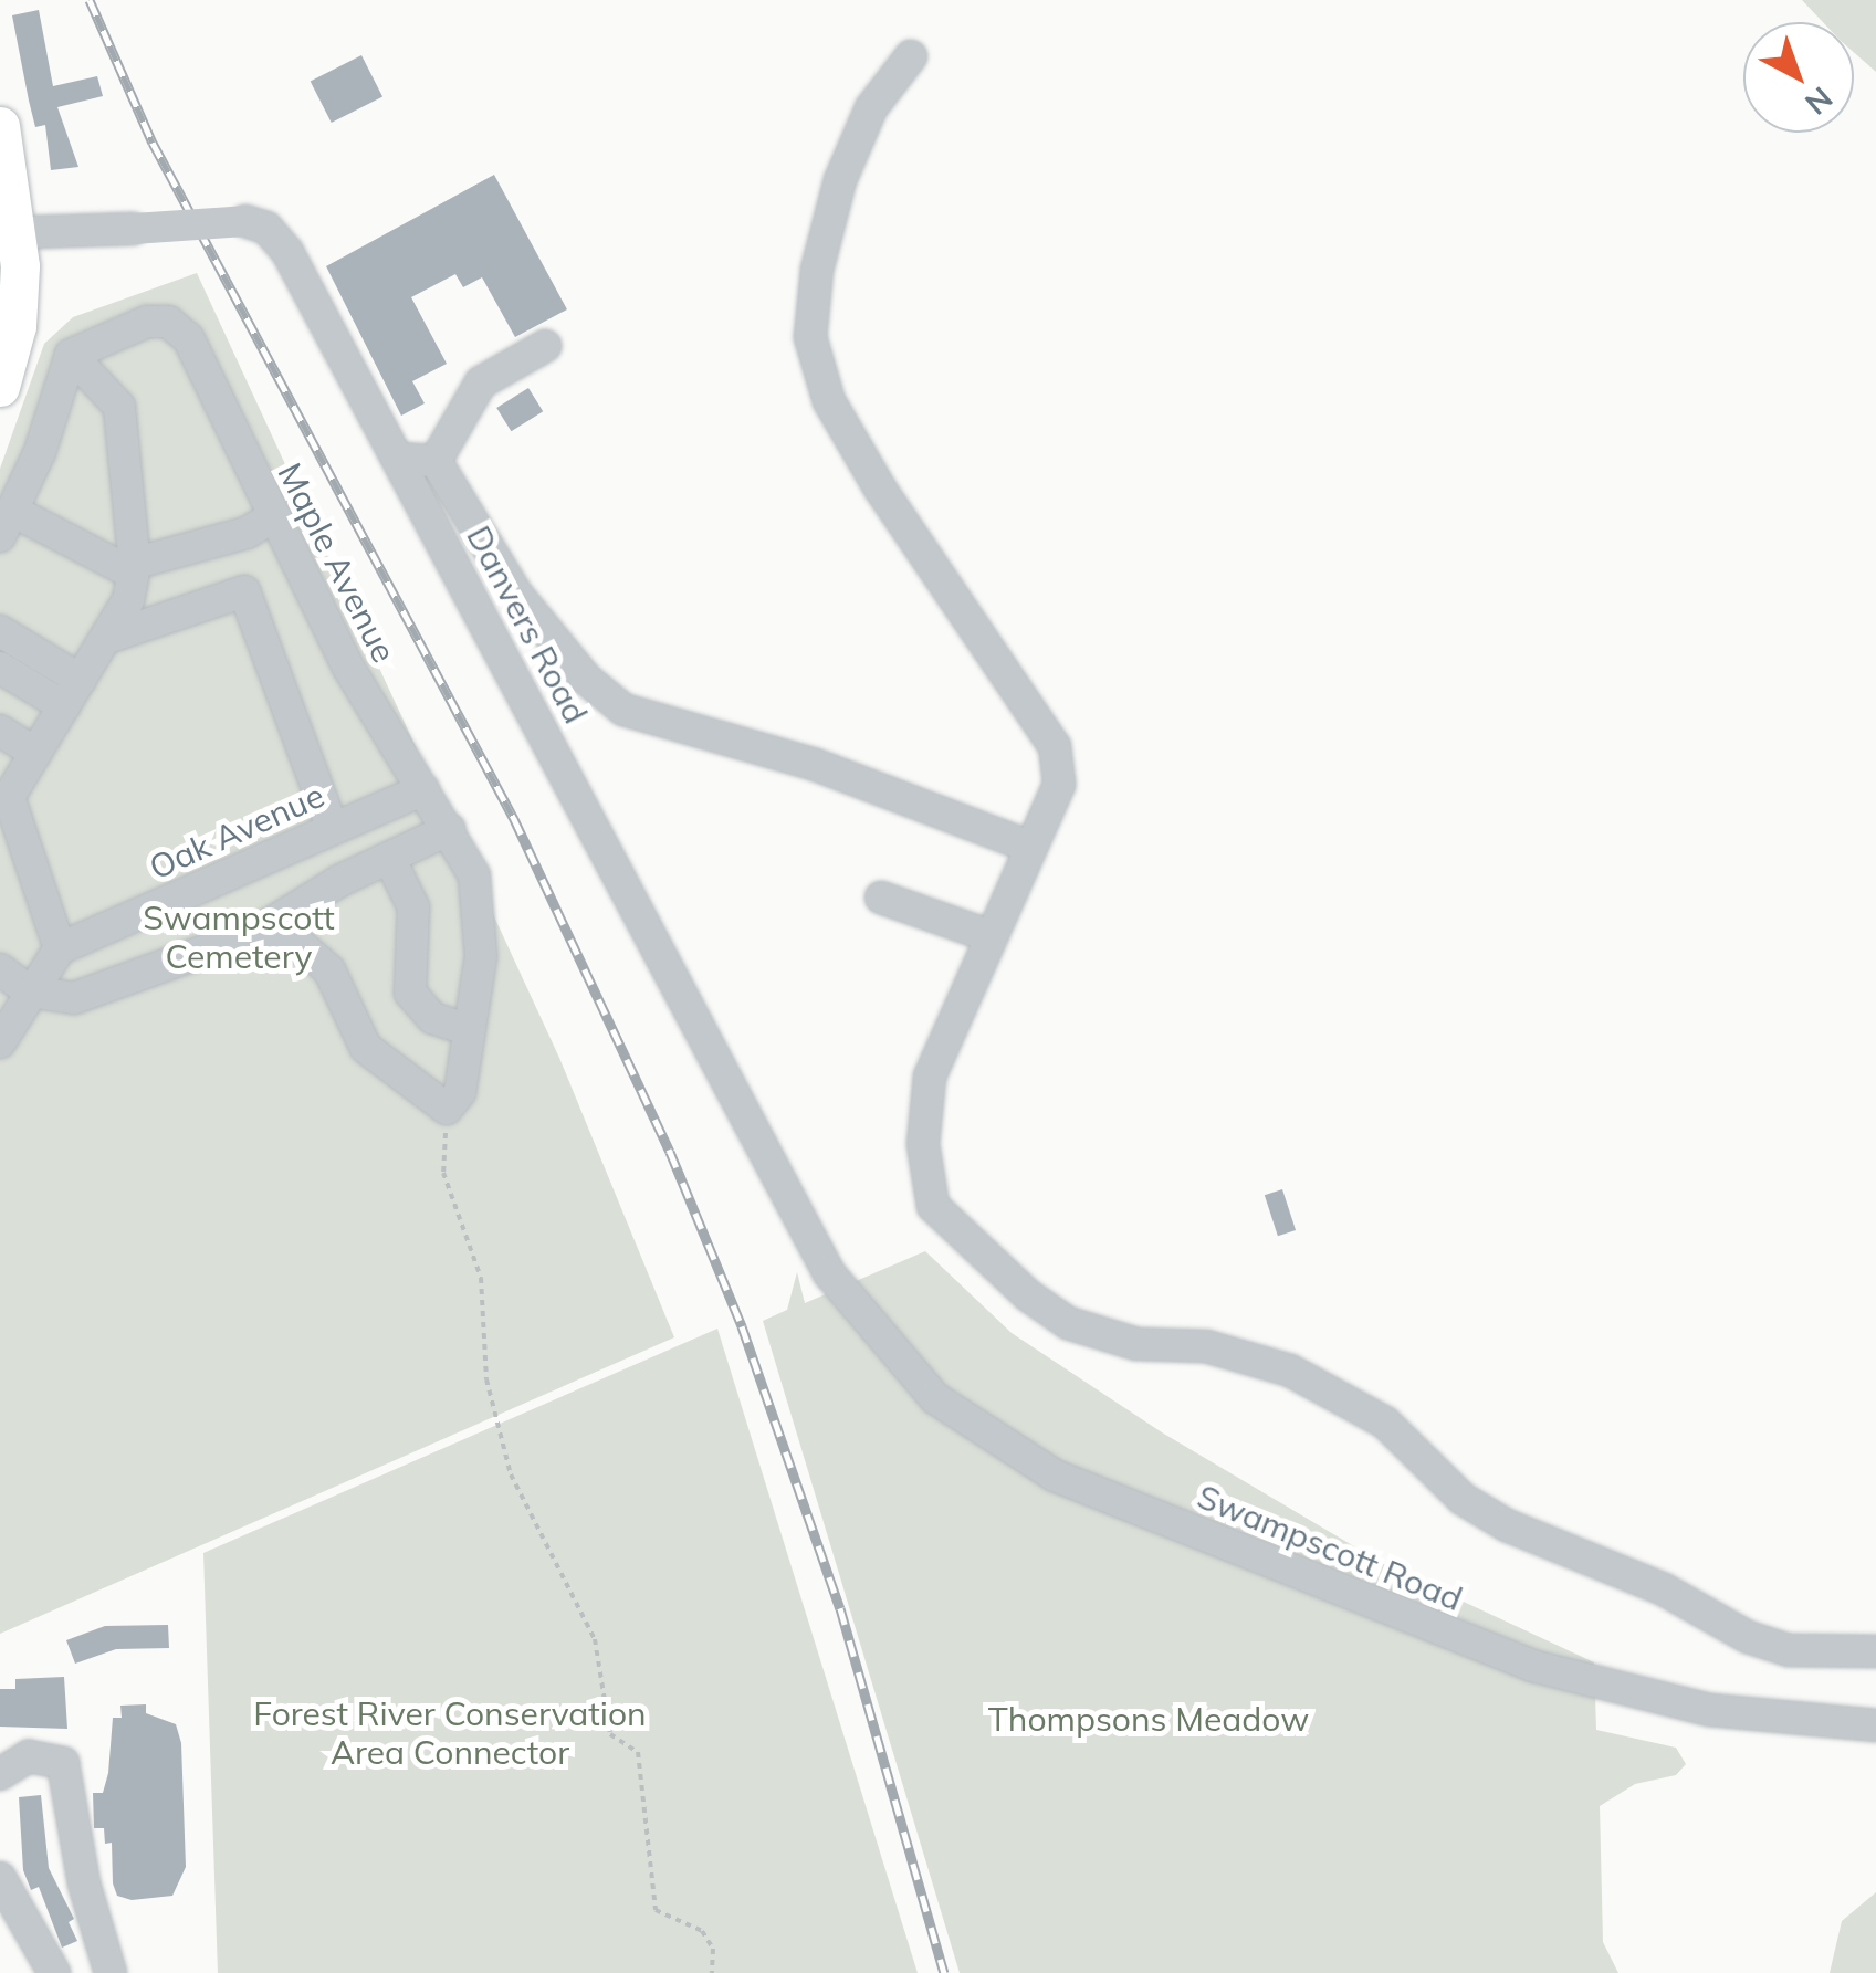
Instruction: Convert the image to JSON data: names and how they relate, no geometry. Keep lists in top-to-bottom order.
{
  "streets": {
    "street": [
      "Maple Avenue",
      "Danvers Road",
      "Oak Avenue",
      "Swampscott Road"
    ]
  },
  "crossings": [
    ["Maple Avenue", "Oak Avenue"],
    ["Danvers Road", "Swampscott Road"]
  ],
  "parks": ["Swampscott Cemetery", "Forest River Conservation Area Connector", "Thompsons Meadow"],
  "north": "bottom right"
}
